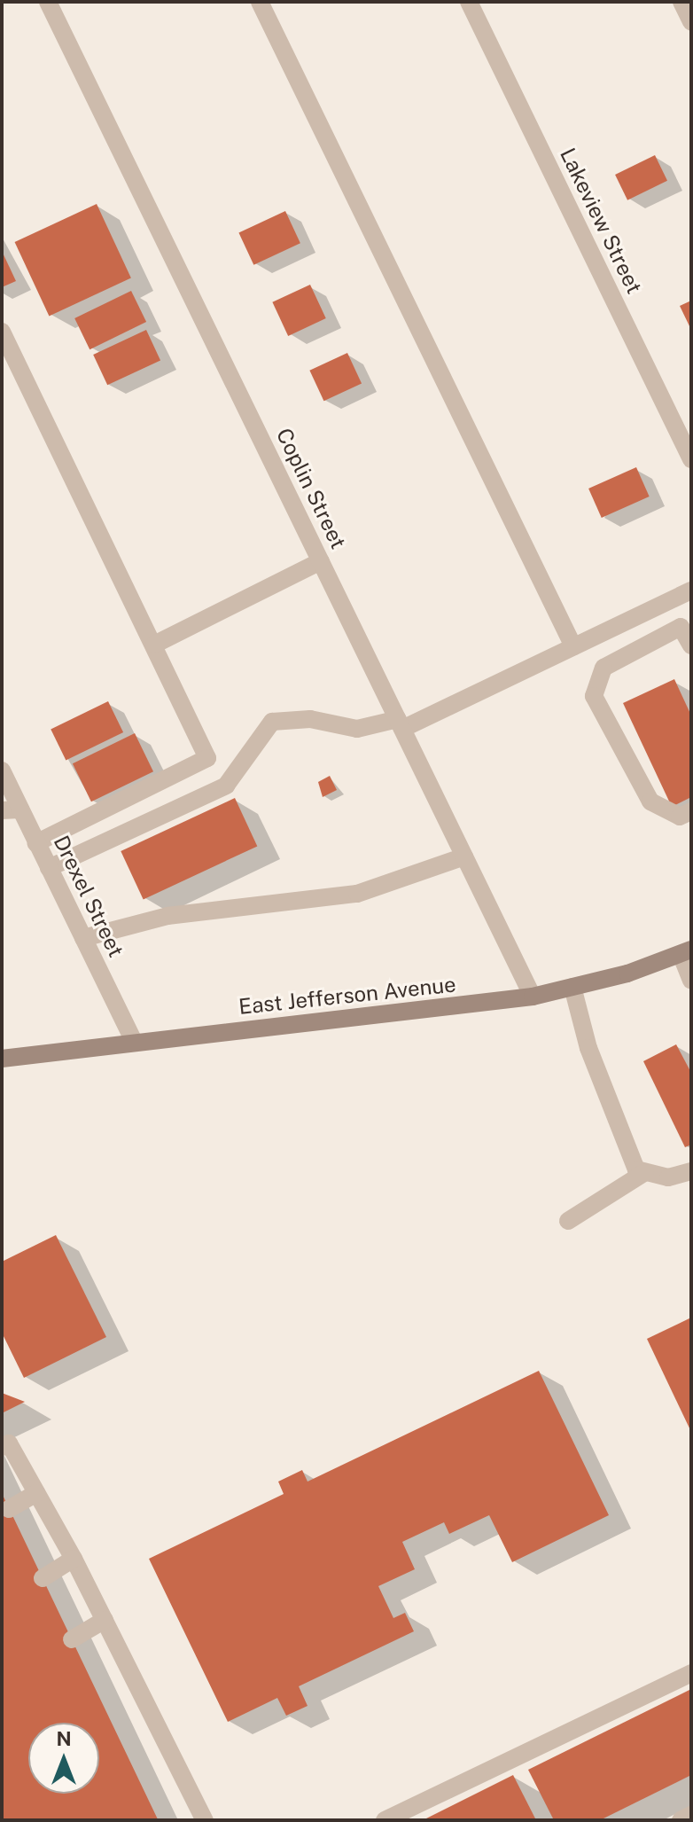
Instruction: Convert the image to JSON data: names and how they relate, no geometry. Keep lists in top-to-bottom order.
{
  "streets": {
    "main road": ["East Jefferson Avenue"],
    "street": ["Lakeview Street", "Coplin Street", "Drexel Street"]
  },
  "crossings": [
    ["Coplin Street", "East Jefferson Avenue"],
    ["Drexel Street", "East Jefferson Avenue"]
  ],
  "north": "top"
}
